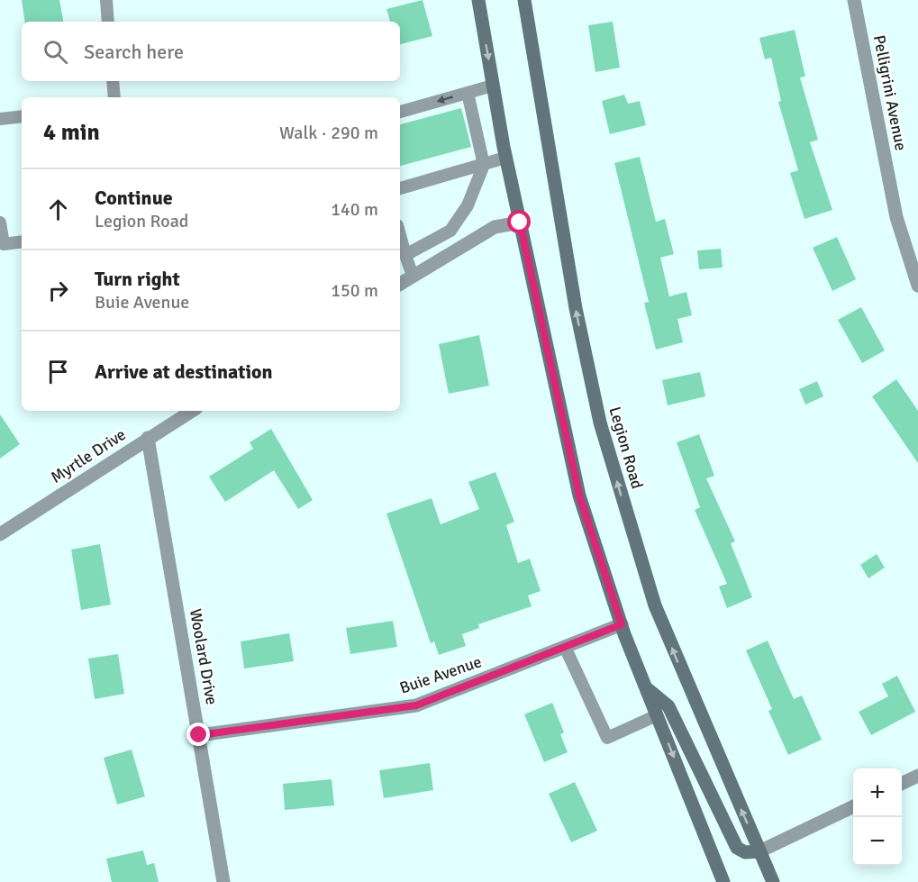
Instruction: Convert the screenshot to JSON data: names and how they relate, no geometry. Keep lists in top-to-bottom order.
{
  "streets": {
    "main road": ["Legion Road"],
    "street": [
      "Pelligrini Avenue",
      "Myrtle Drive",
      "Woolard Drive",
      "Buie Avenue"
    ]
  },
  "crossings": [
    ["Myrtle Drive", "Woolard Drive"],
    ["Woolard Drive", "Buie Avenue"]
  ],
  "page": {
    "search": "Search here",
    "heading": ["4 min", "Walk · 290 m"],
    "list": [
      ["Continue", "Legion Road", "140 m"],
      ["Turn right", "Buie Avenue", "150 m"],
      "Arrive at destination"
    ],
    "map_buttons": ["+", "−"]
  }
}
